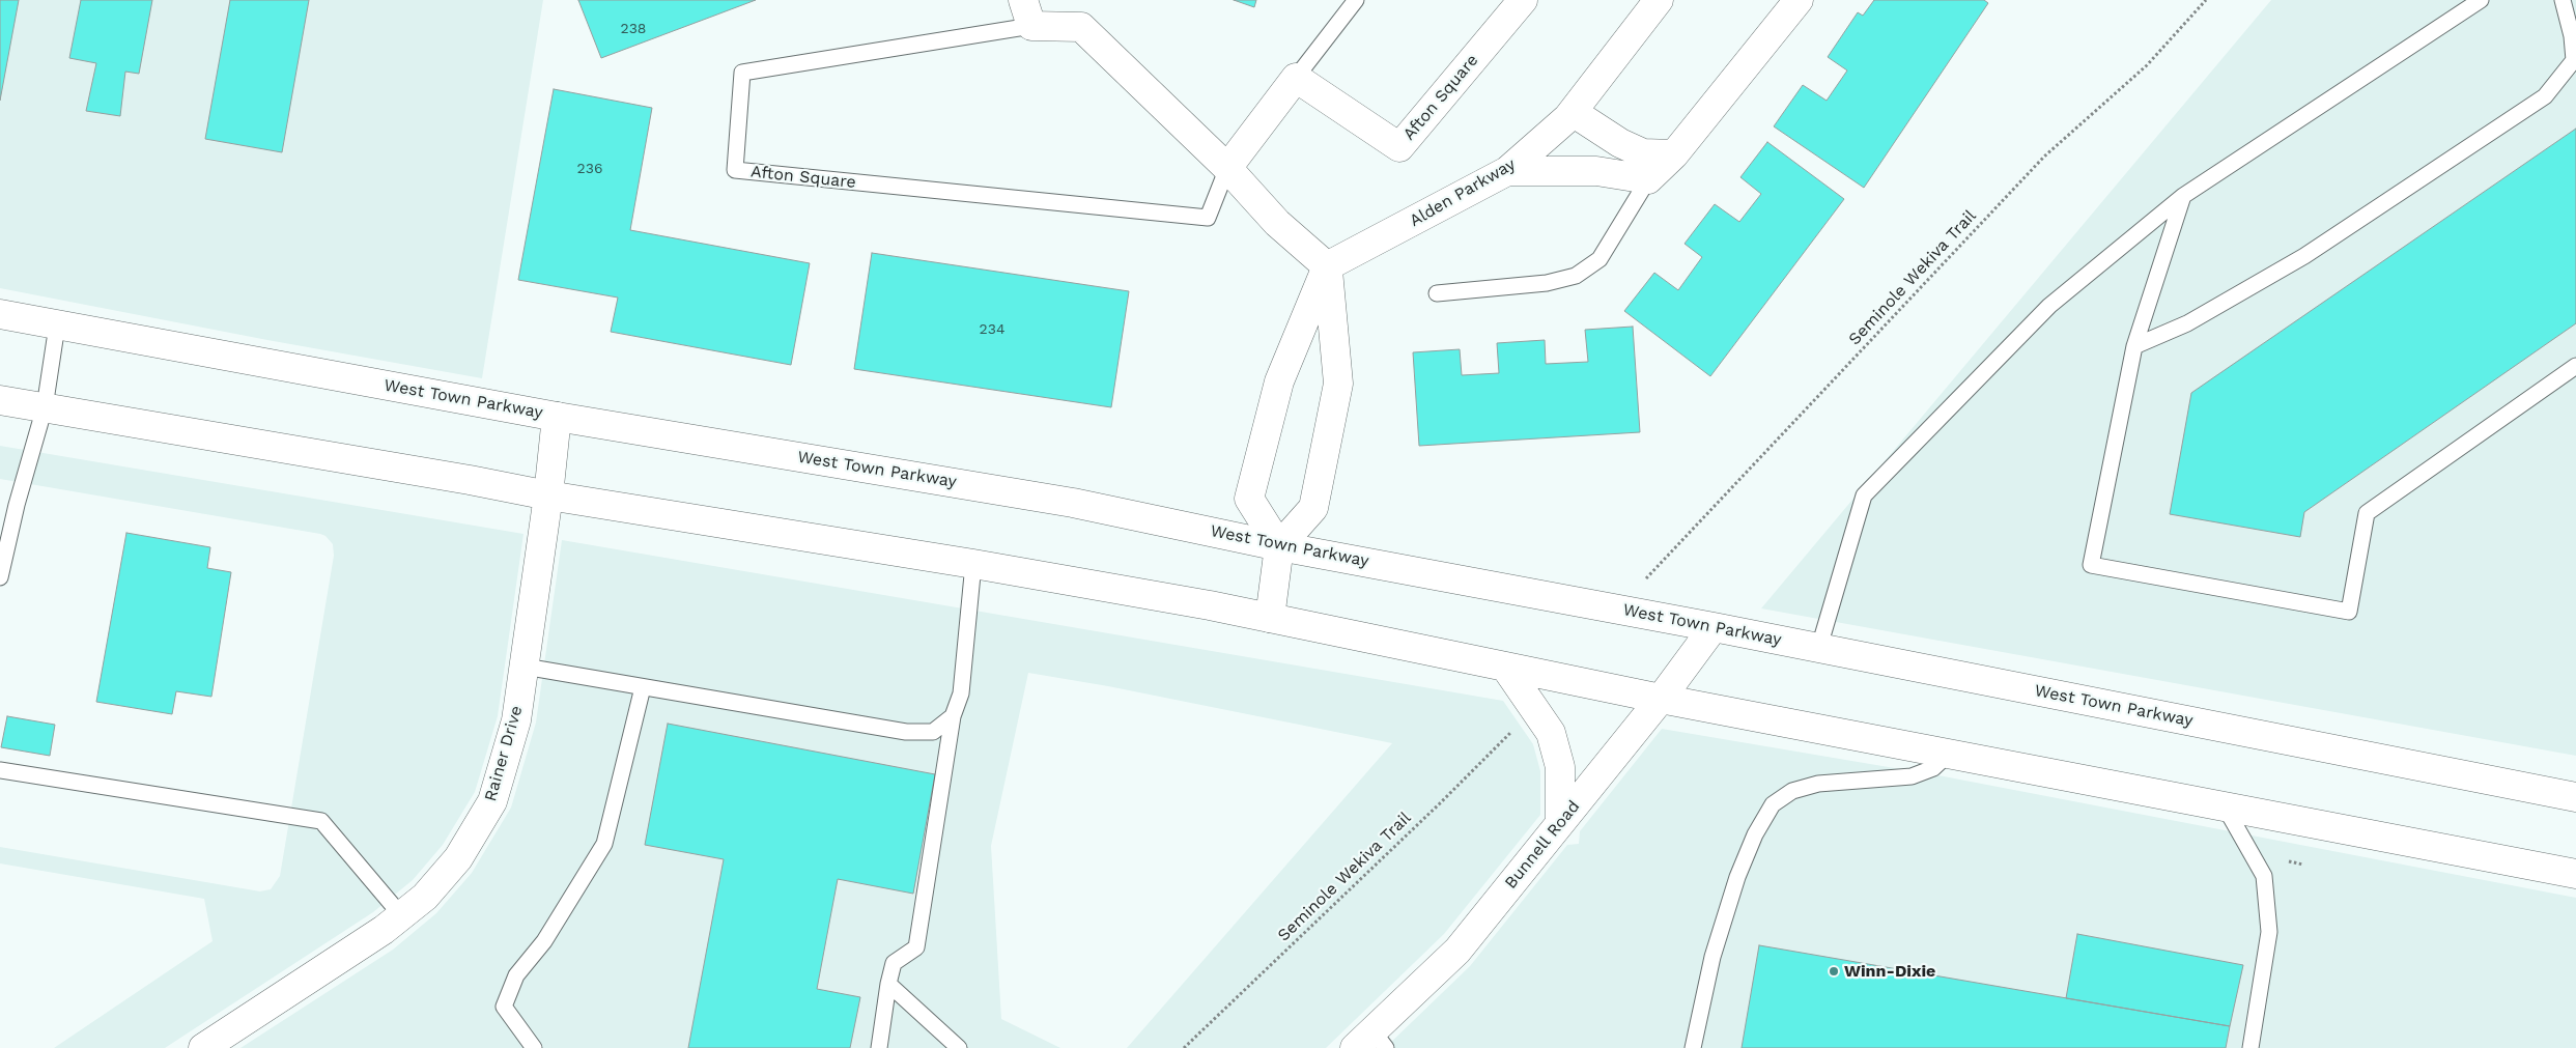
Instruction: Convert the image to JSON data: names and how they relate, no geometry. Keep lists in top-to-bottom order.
{
  "streets": {
    "street": [
      "Afton Square",
      "Alden Parkway",
      "West Town Parkway",
      "Rainer Drive",
      "Bunnell Road"
    ],
    "path": ["Seminole Wekiva Trail"]
  },
  "crossings": [
    ["Afton Square", "Alden Parkway"],
    ["West Town Parkway", "Rainer Drive"],
    ["West Town Parkway", "Bunnell Road"]
  ],
  "places": ["Winn-Dixie"],
  "house_numbers": ["238", "236", "234"]
}
